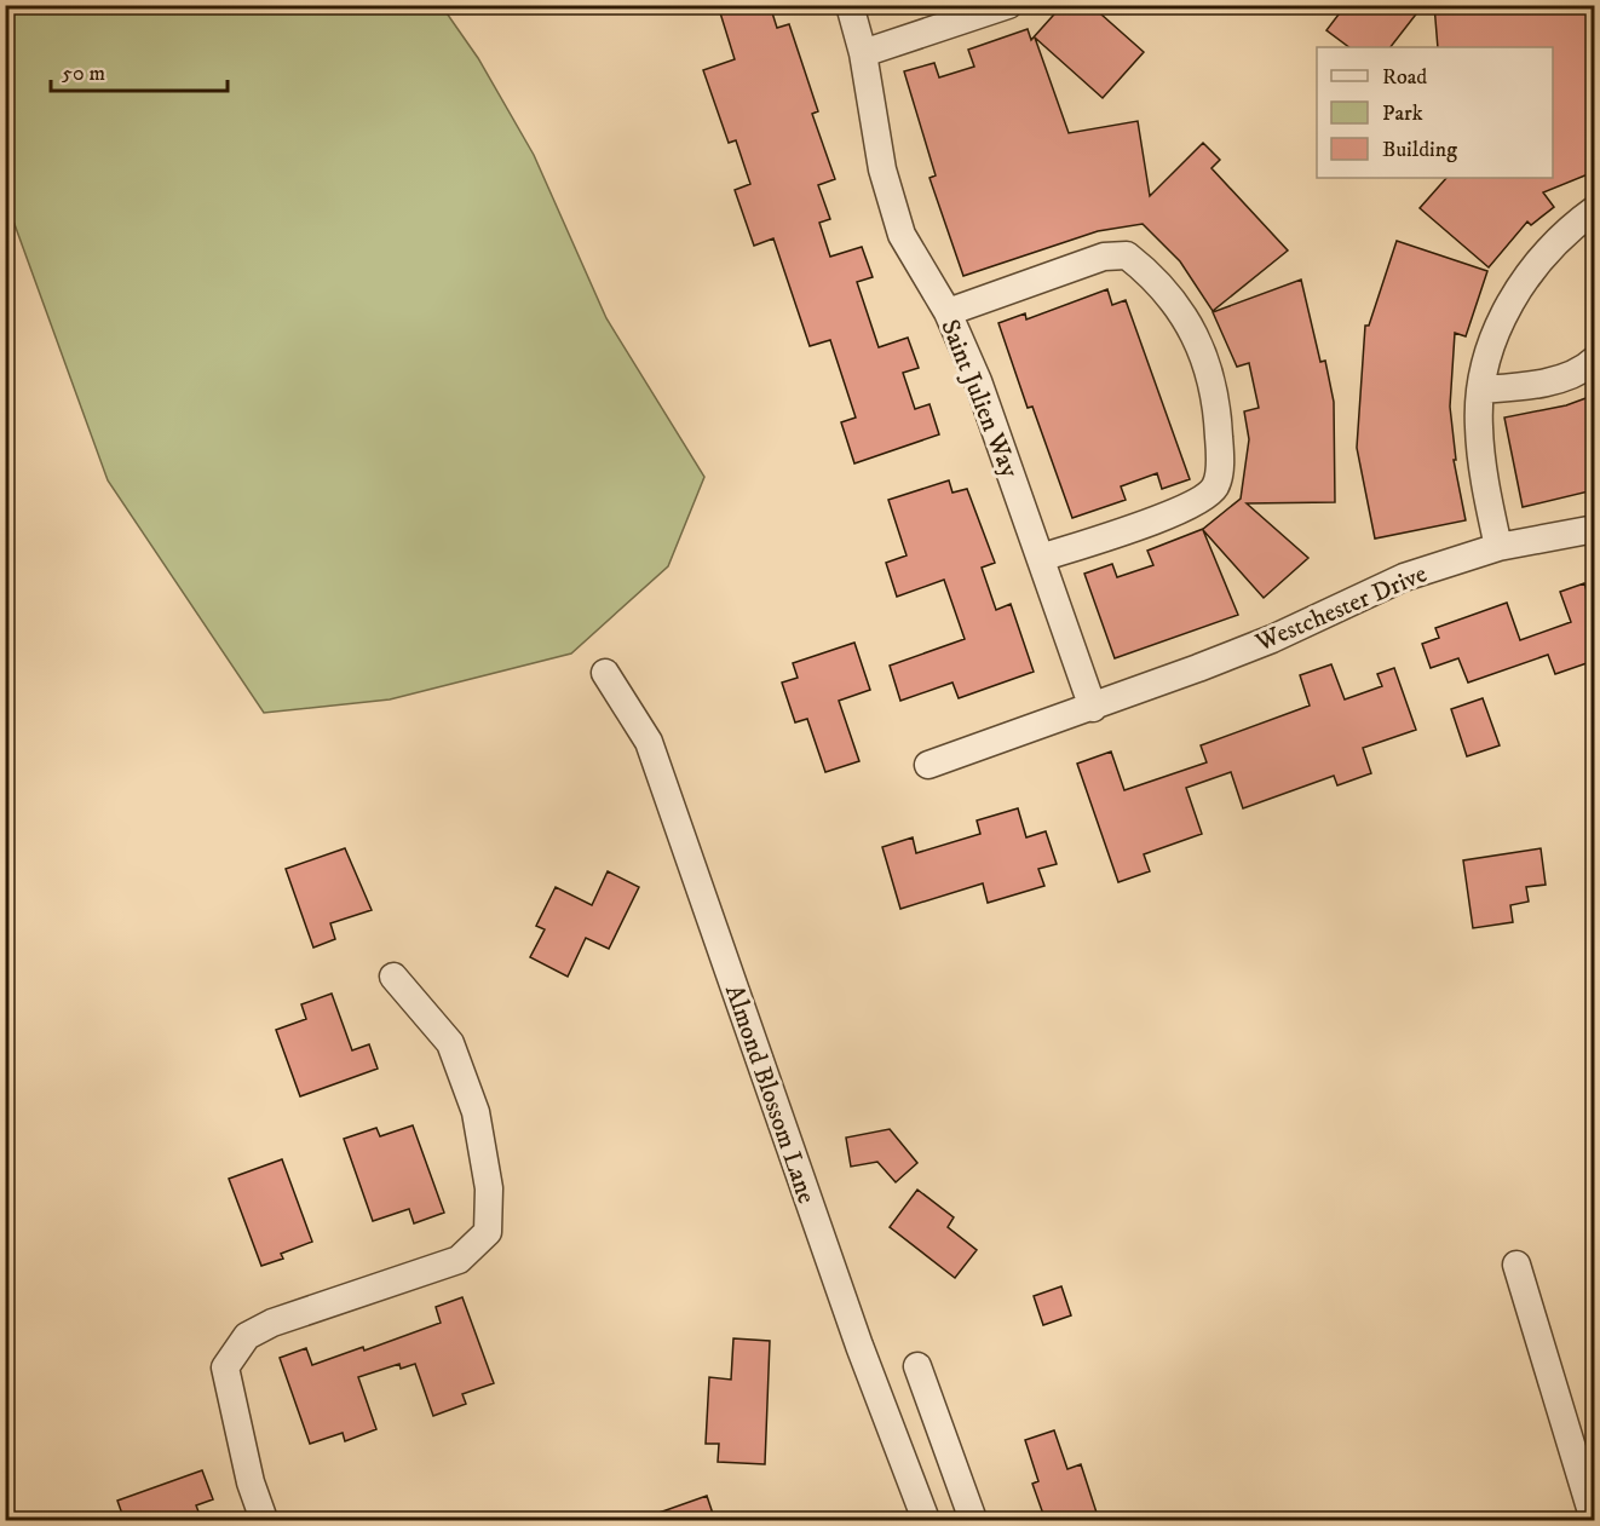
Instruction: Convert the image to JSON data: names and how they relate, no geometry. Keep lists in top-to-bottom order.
{
  "streets": {
    "street": ["Saint Julien Way", "Westchester Drive", "Almond Blossom Lane"]
  },
  "crossings": [
    ["Saint Julien Way", "Westchester Drive"]
  ],
  "legend": ["Road", "Park", "Building"],
  "scale_bar": "50 m"
}
